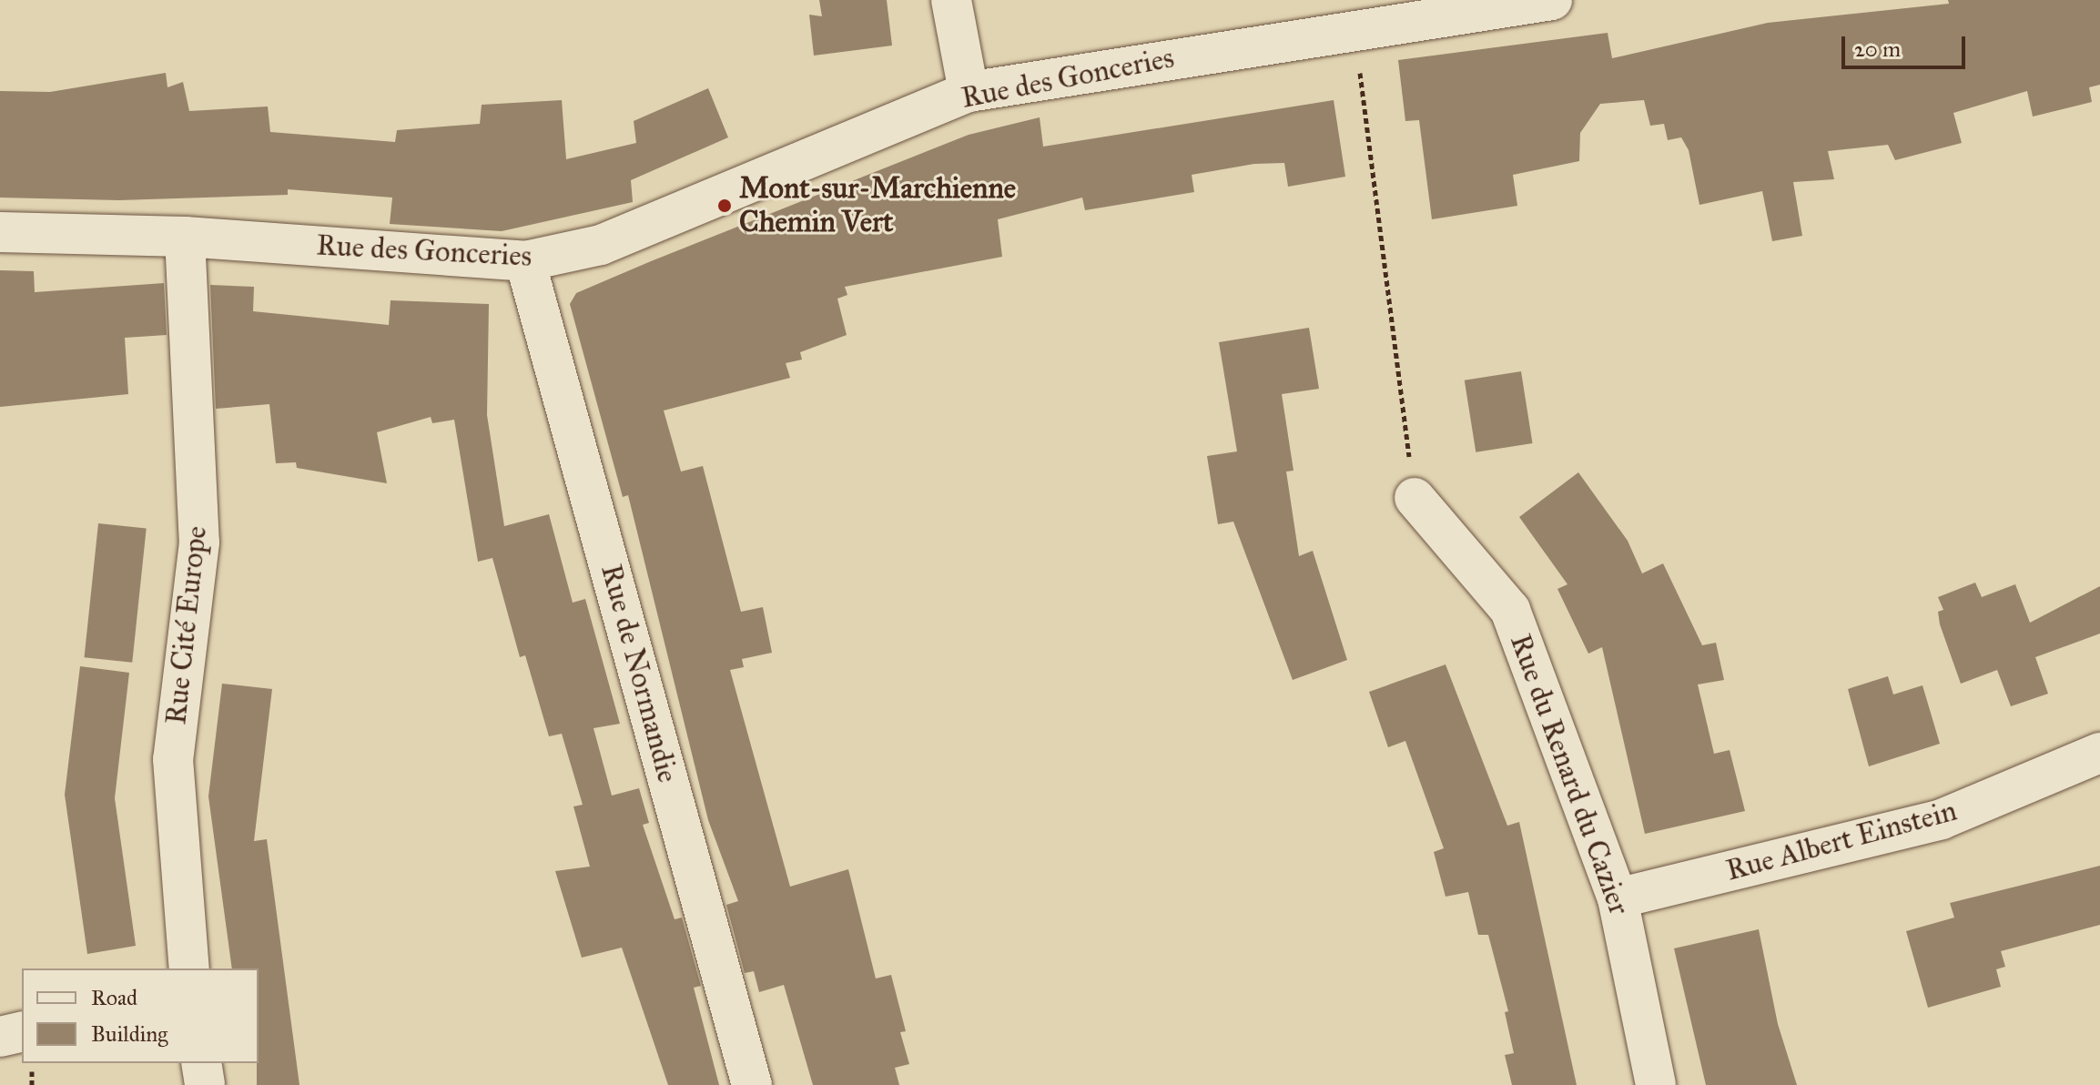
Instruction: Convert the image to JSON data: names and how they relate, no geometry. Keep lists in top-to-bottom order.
{
  "streets": {
    "street": [
      "Rue des Gonceries",
      "Rue Cité Europe",
      "Rue de Normandie",
      "Rue du Renard du Cazier",
      "Rue Albert Einstein"
    ]
  },
  "crossings": [
    ["Rue des Gonceries", "Rue Cité Europe"],
    ["Rue des Gonceries", "Rue de Normandie"],
    ["Rue du Renard du Cazier", "Rue Albert Einstein"]
  ],
  "places": ["Mont-sur-Marchienne Chemin Vert"],
  "legend": ["Road", "Building"],
  "scale_bar": "20 m"
}
